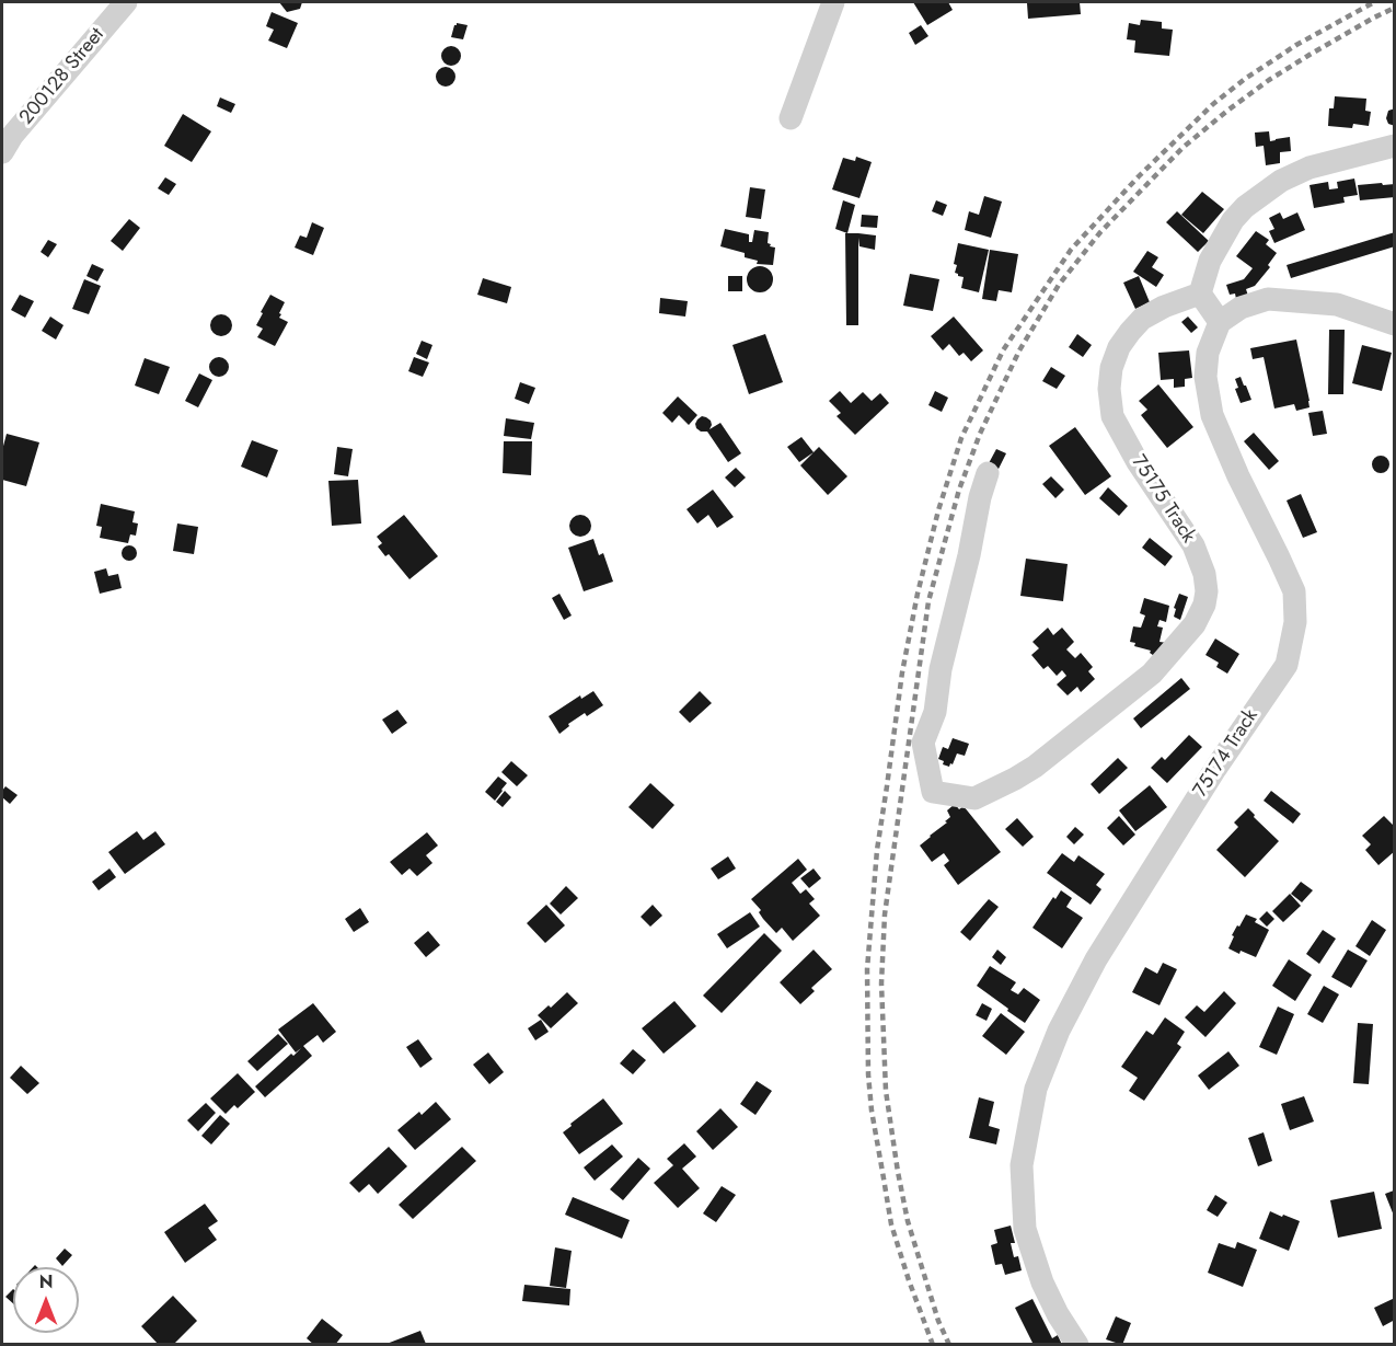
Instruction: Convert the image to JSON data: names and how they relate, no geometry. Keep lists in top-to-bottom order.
{
  "streets": {
    "street": ["200128 Street", "75175 Track", "75174 Track"]
  },
  "north": "top"
}
